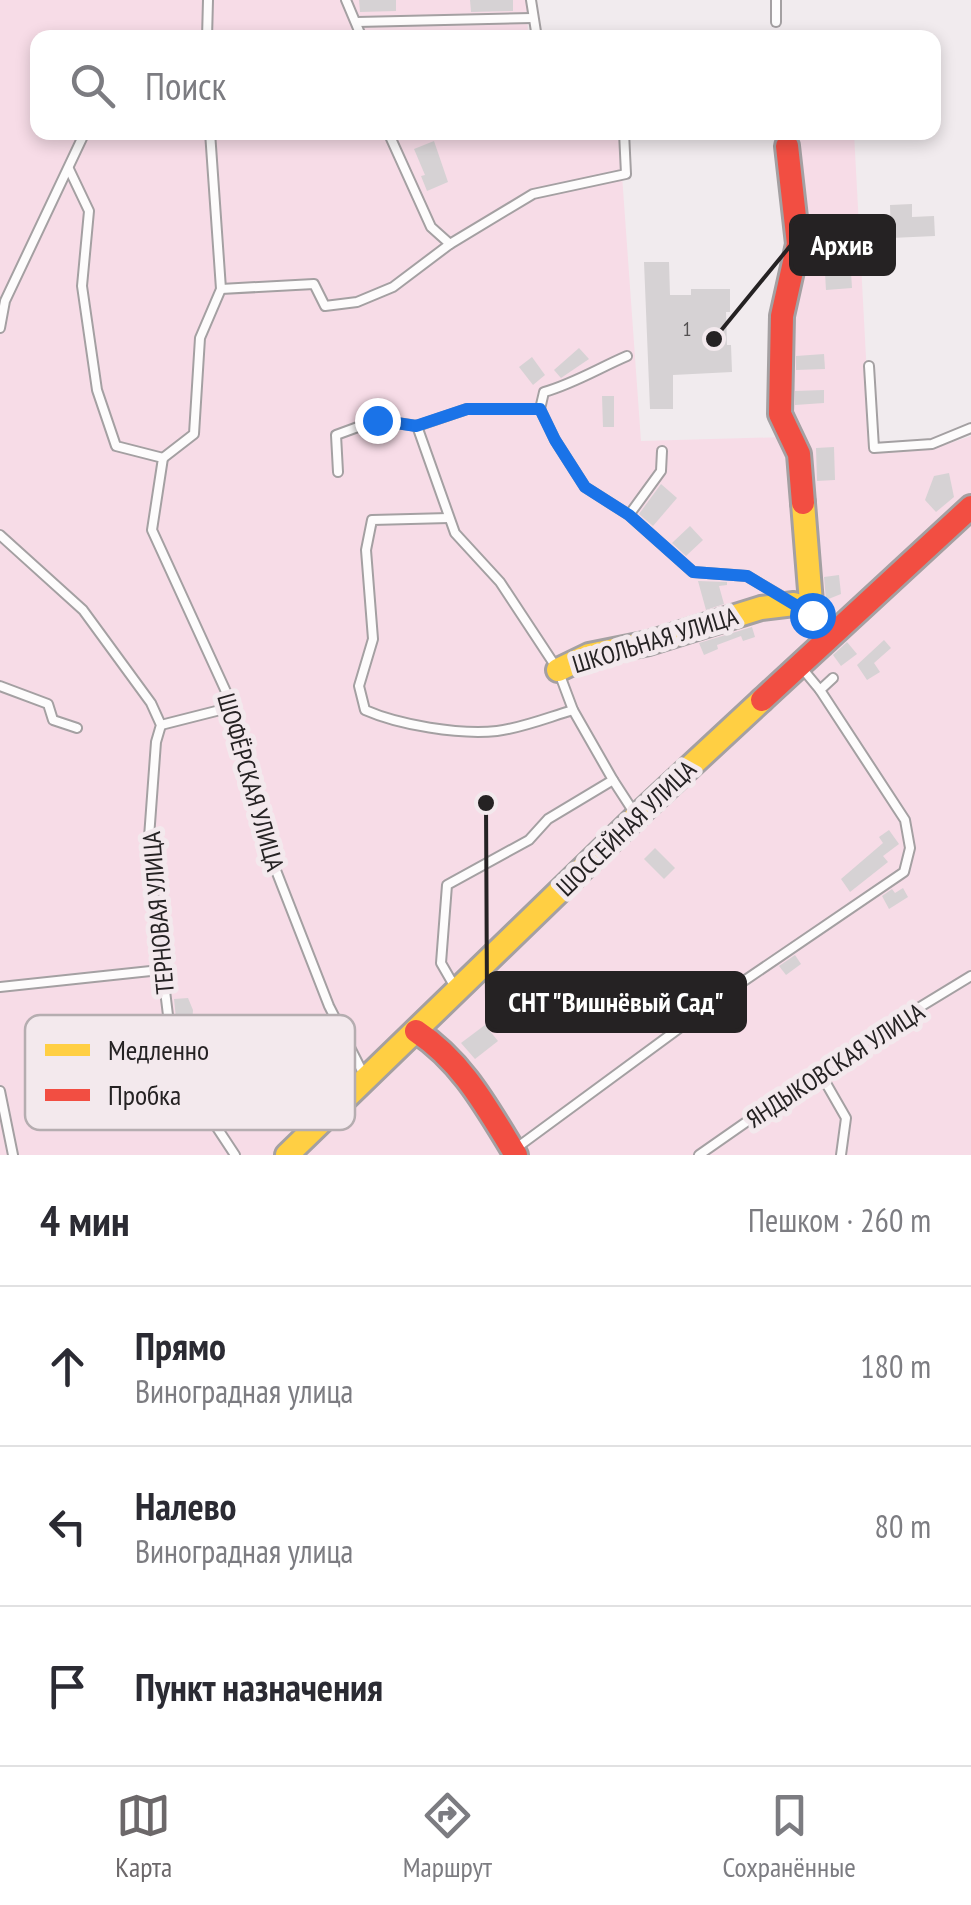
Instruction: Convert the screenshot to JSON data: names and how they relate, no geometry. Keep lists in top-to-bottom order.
{
  "streets": {
    "street": ["ШКОЛЬНАЯ УЛИЦА", "ШОССЕЙНАЯ УЛИЦА"],
    "lane": ["ШОФЁРСКАЯ УЛИЦА", "ТЕРНОВАЯ УЛИЦА", "ЯНДЫКОВСКАЯ УЛИЦА"]
  },
  "crossings": [
    ["ШОФЁРСКАЯ УЛИЦА", "ШОССЕЙНАЯ УЛИЦА"]
  ],
  "places": ["Архив", "СНТ \"Вишнёвый Сад\""],
  "house_numbers": ["1"],
  "legend": ["Медленно", "Пробка"],
  "page": {
    "search": "Поиск",
    "heading": ["4 мин", "Пешком · 260 m"],
    "list": [
      ["Прямо", "Виноградная улица", "180 m"],
      ["Налево", "Виноградная улица", "80 m"],
      "Пункт назначения"
    ],
    "nav": ["Карта", "Маршрут", "Сохранённые"]
  }
}
